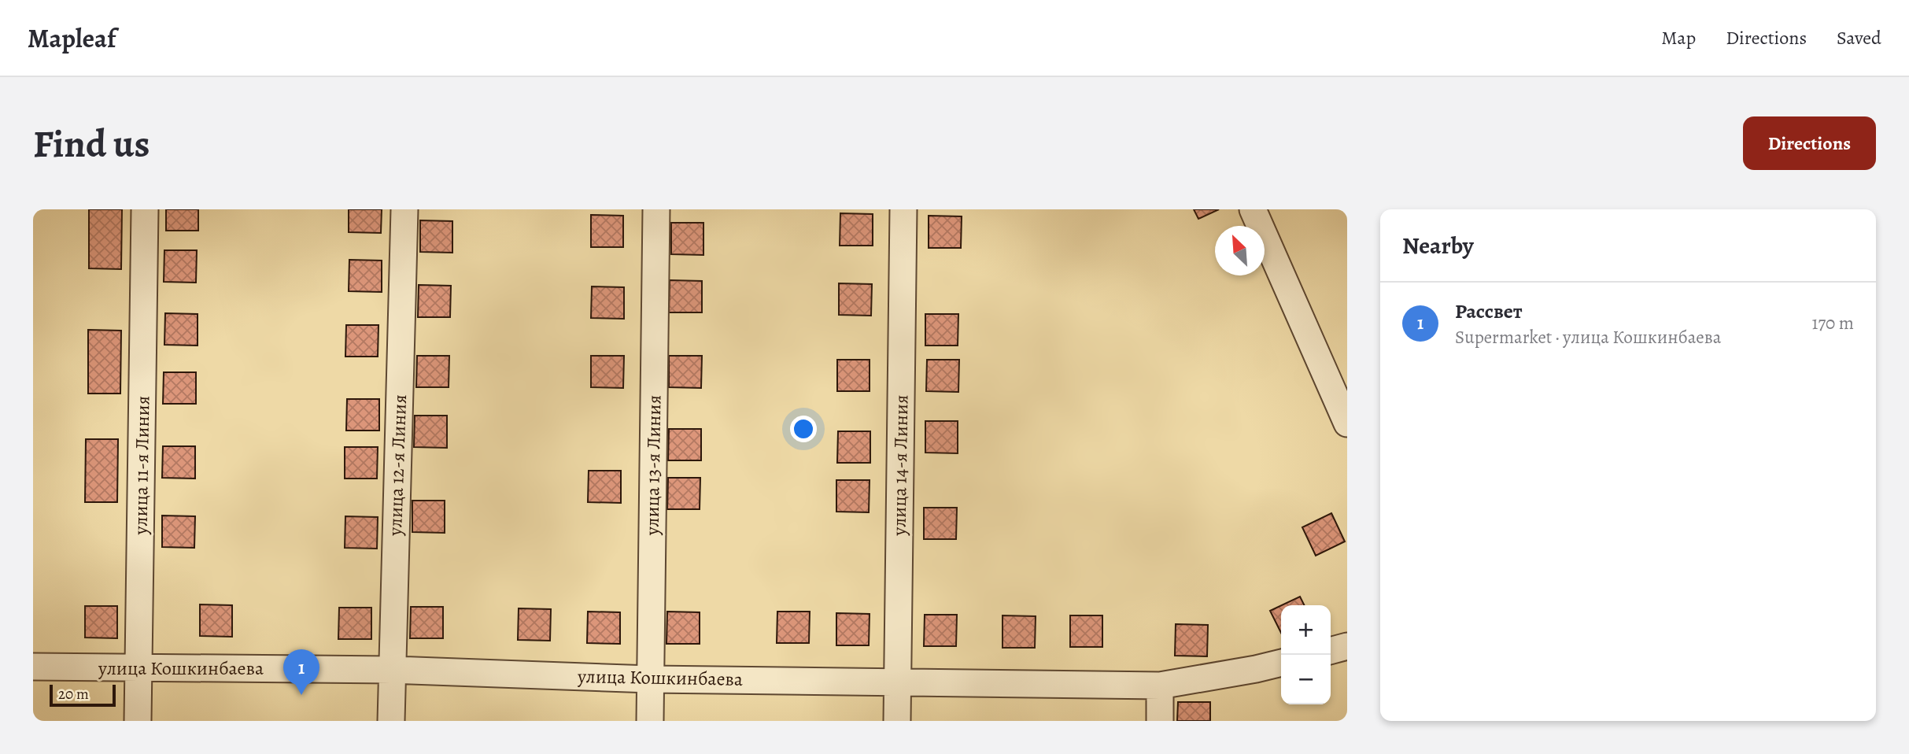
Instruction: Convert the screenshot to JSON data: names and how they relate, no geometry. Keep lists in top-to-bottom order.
{
  "streets": {
    "street": [
      "улица 11-я Линия",
      "улица 12-я Линия",
      "улица 13-я Линия",
      "улица 14-я Линия",
      "улица Кошкинбаева"
    ]
  },
  "crossings": [
    ["улица 11-я Линия", "улица Кошкинбаева"],
    ["улица 12-я Линия", "улица Кошкинбаева"],
    ["улица 13-я Линия", "улица Кошкинбаева"],
    ["улица 14-я Линия", "улица Кошкинбаева"]
  ],
  "scale_bar": "20 m",
  "north": "top left",
  "page": {
    "header": "Mapleaf",
    "nav": ["Map", "Directions", "Saved"],
    "buttons": "Directions",
    "title": "Find us",
    "heading": "Nearby",
    "list": [
      {
        "mark": "1",
        "name": "Рассвет",
        "note": "Supermarket · улица Кошкинбаева",
        "value": "170 m"
      }
    ],
    "map_buttons": ["+", "−"],
    "pins": "1",
    "scale": "20 m"
  }
}
